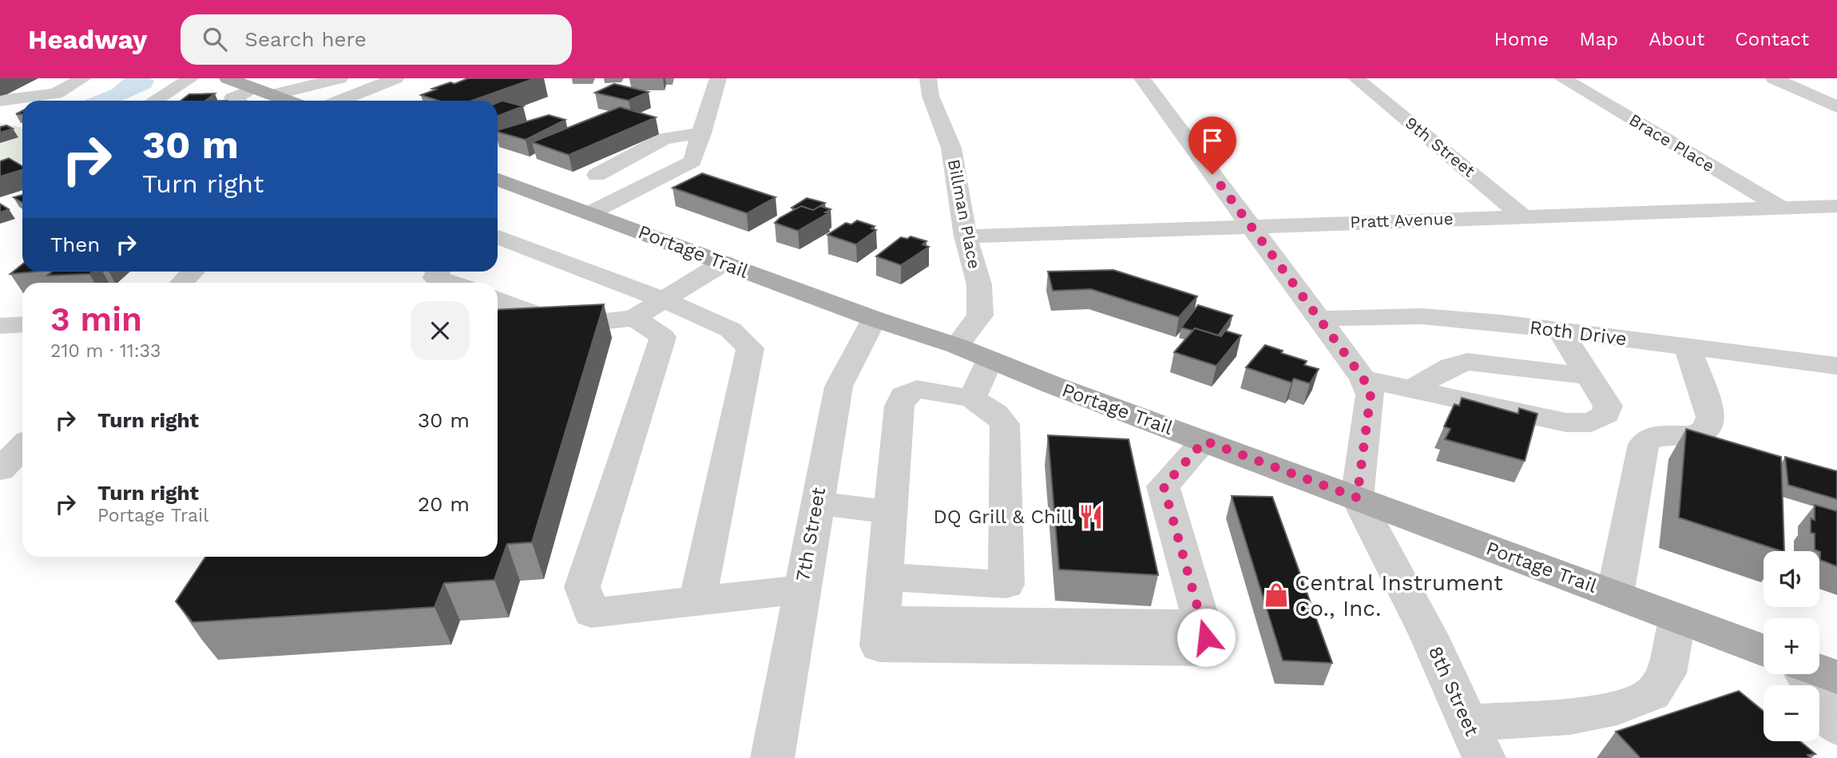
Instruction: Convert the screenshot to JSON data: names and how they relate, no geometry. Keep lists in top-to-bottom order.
{
  "streets": {
    "main road": ["Portage Trail"],
    "street": [
      "Brace Place",
      "9th Street",
      "Billman Place",
      "Pratt Avenue",
      "Roth Drive",
      "7th Street",
      "8th Street"
    ]
  },
  "crossings": [
    ["Brace Place", "Pratt Avenue"],
    ["9th Street", "Pratt Avenue"],
    ["Billman Place", "Pratt Avenue"],
    ["Billman Place", "Portage Trail"],
    ["Portage Trail", "7th Street"],
    ["Portage Trail", "8th Street"]
  ],
  "places": {
    "restaurant": ["DQ Grill & Chill"],
    "shop": ["Central Instrument Co., Inc."]
  },
  "page": {
    "header": "Headway",
    "search": "Search here",
    "nav": [
      "Home",
      "Map",
      "About",
      "Contact"
    ],
    "turn": ["30 m", "Turn right"],
    "then": "Then",
    "heading": ["3 min", "210 m · 11:33"],
    "list": [
      {
        "name": "Turn right",
        "value": "30 m"
      },
      {
        "name": "Turn right",
        "note": "Portage Trail",
        "value": "20 m"
      }
    ],
    "map_buttons": ["+", "−"]
  }
}
